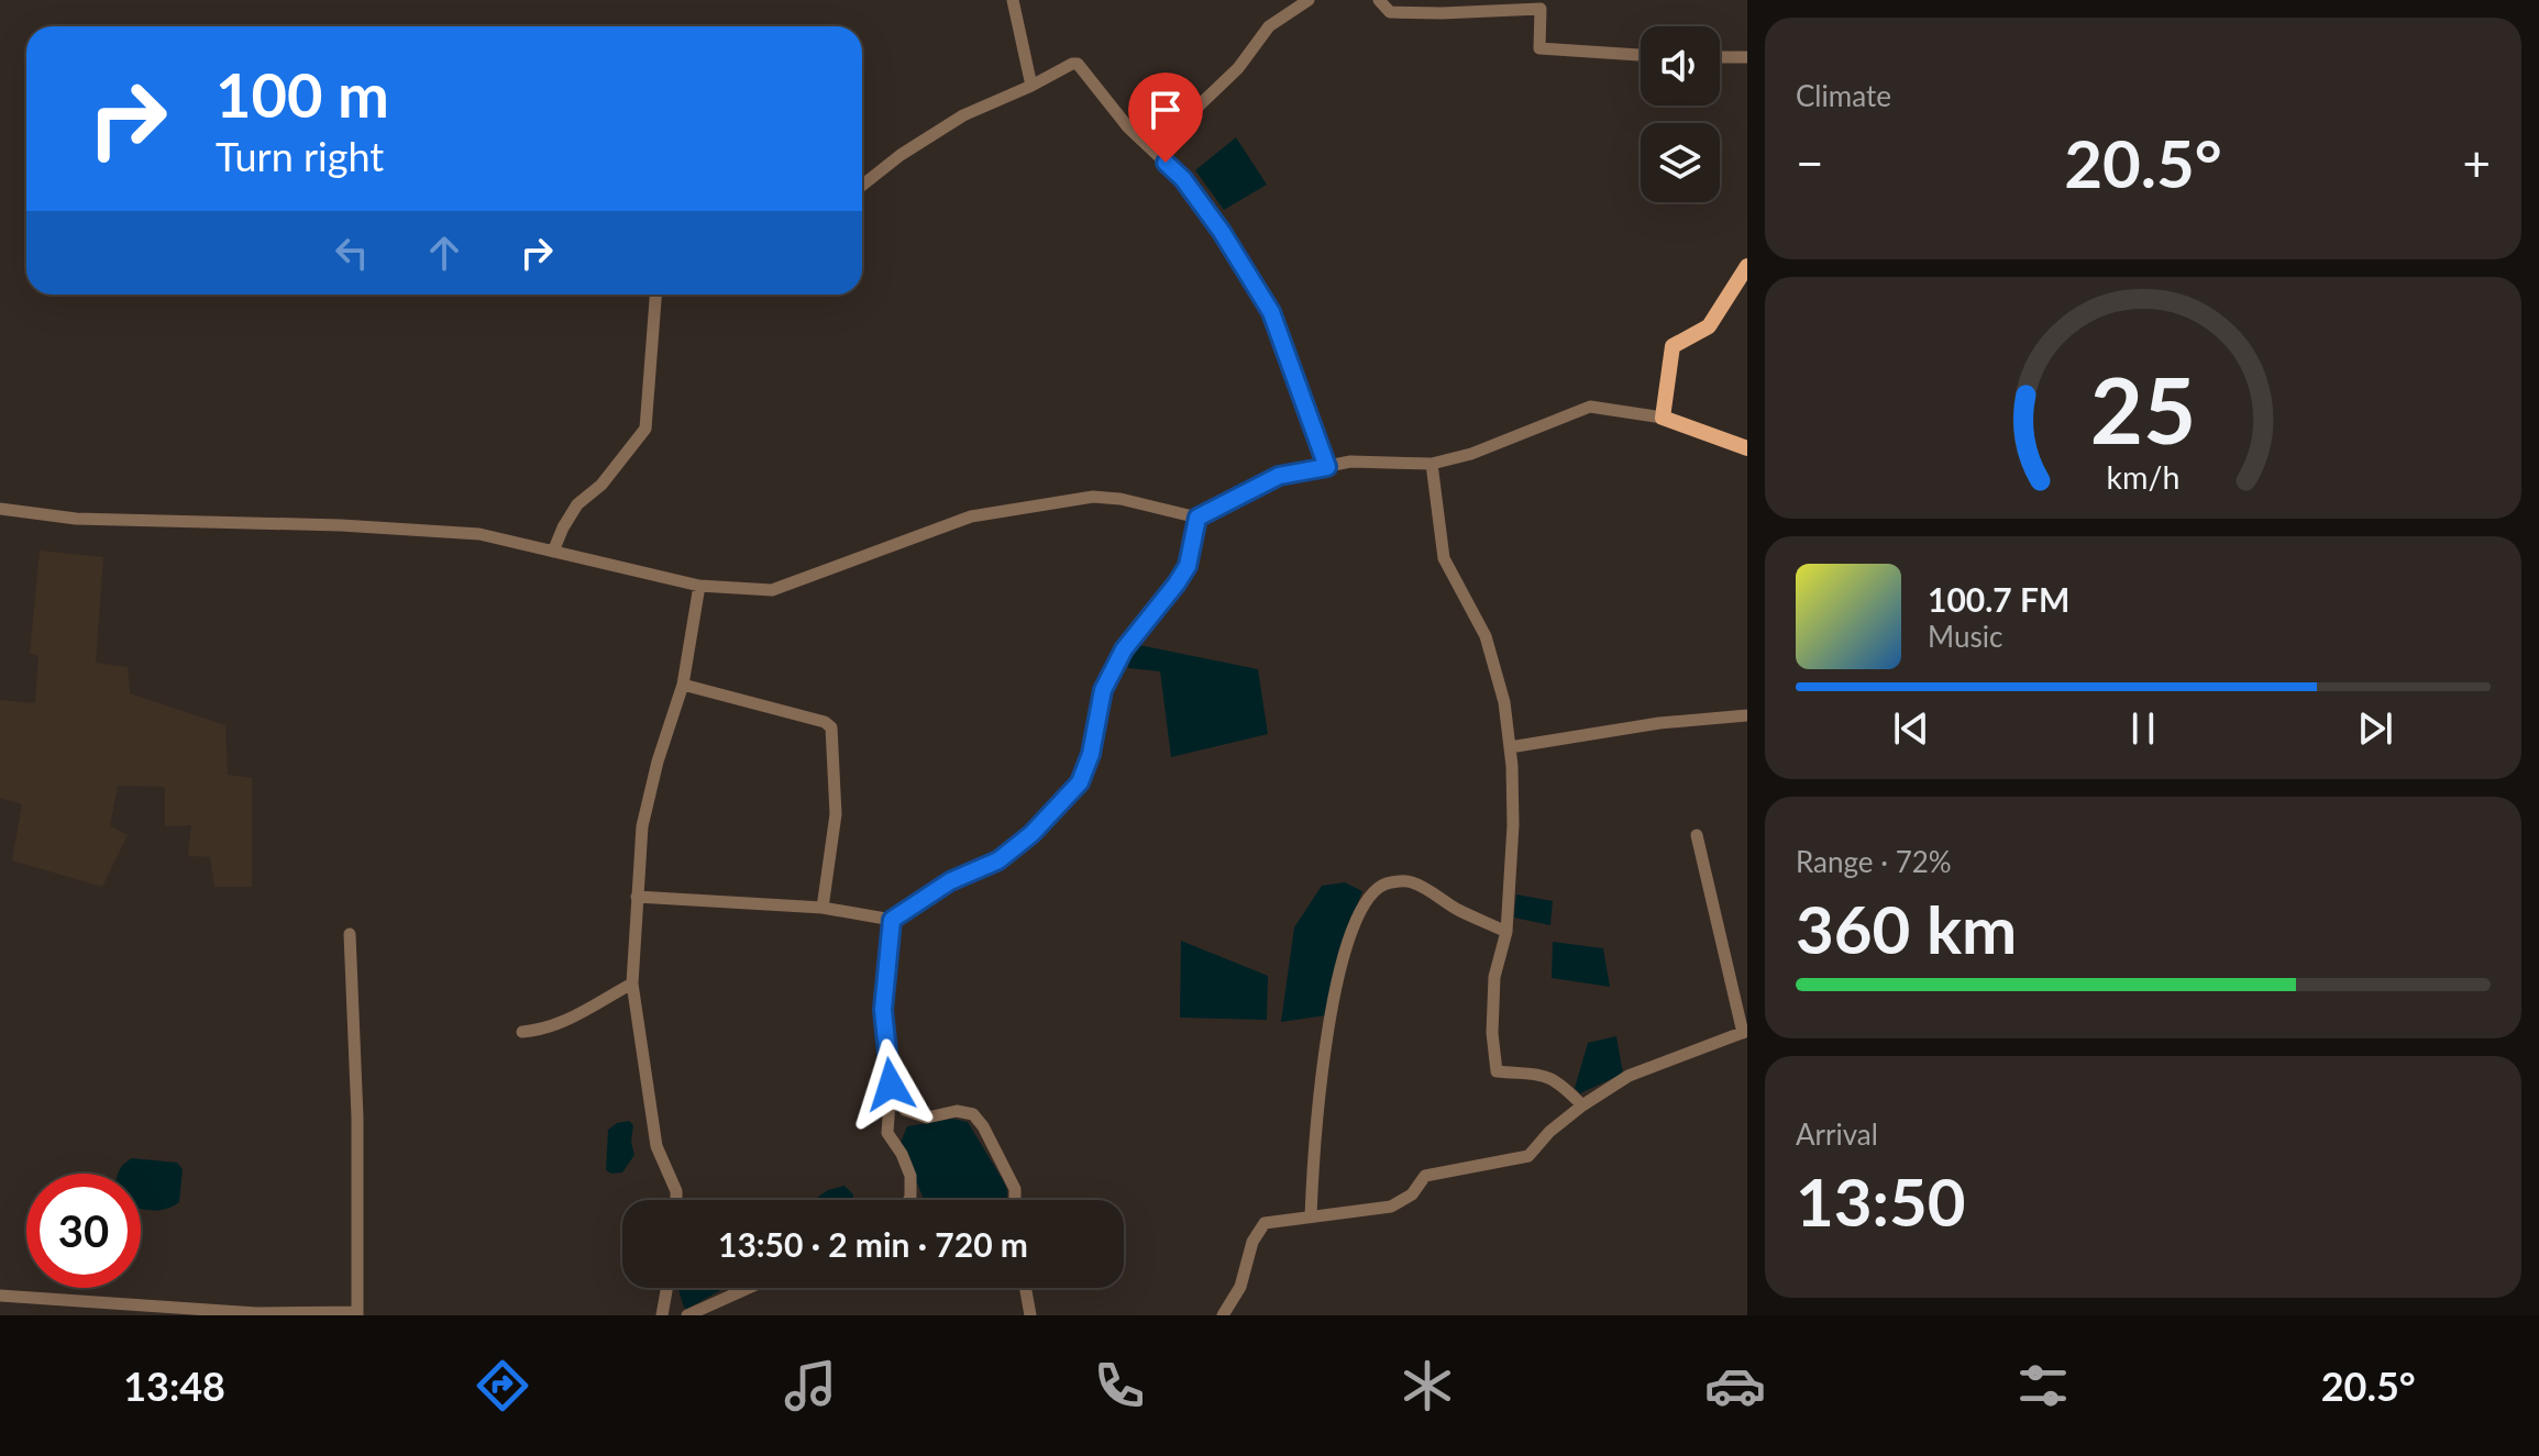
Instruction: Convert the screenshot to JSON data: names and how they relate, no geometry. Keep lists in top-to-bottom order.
{
  "page": {
    "tile": [
      "Climate",
      ["Range · 72%", "360 km"],
      ["Arrival", "13:50"]
    ],
    "turn": ["100 m", "Turn right"],
    "heat": ["−", "20.5°", "+"],
    "song": ["100.7 FM", "Music"],
    "limit": "30",
    "trip": "13:50 · 2 min · 720 m",
    "tabs": ["13:48", "20.5°"],
    "gauge": ["25", "km/h"]
  }
}
